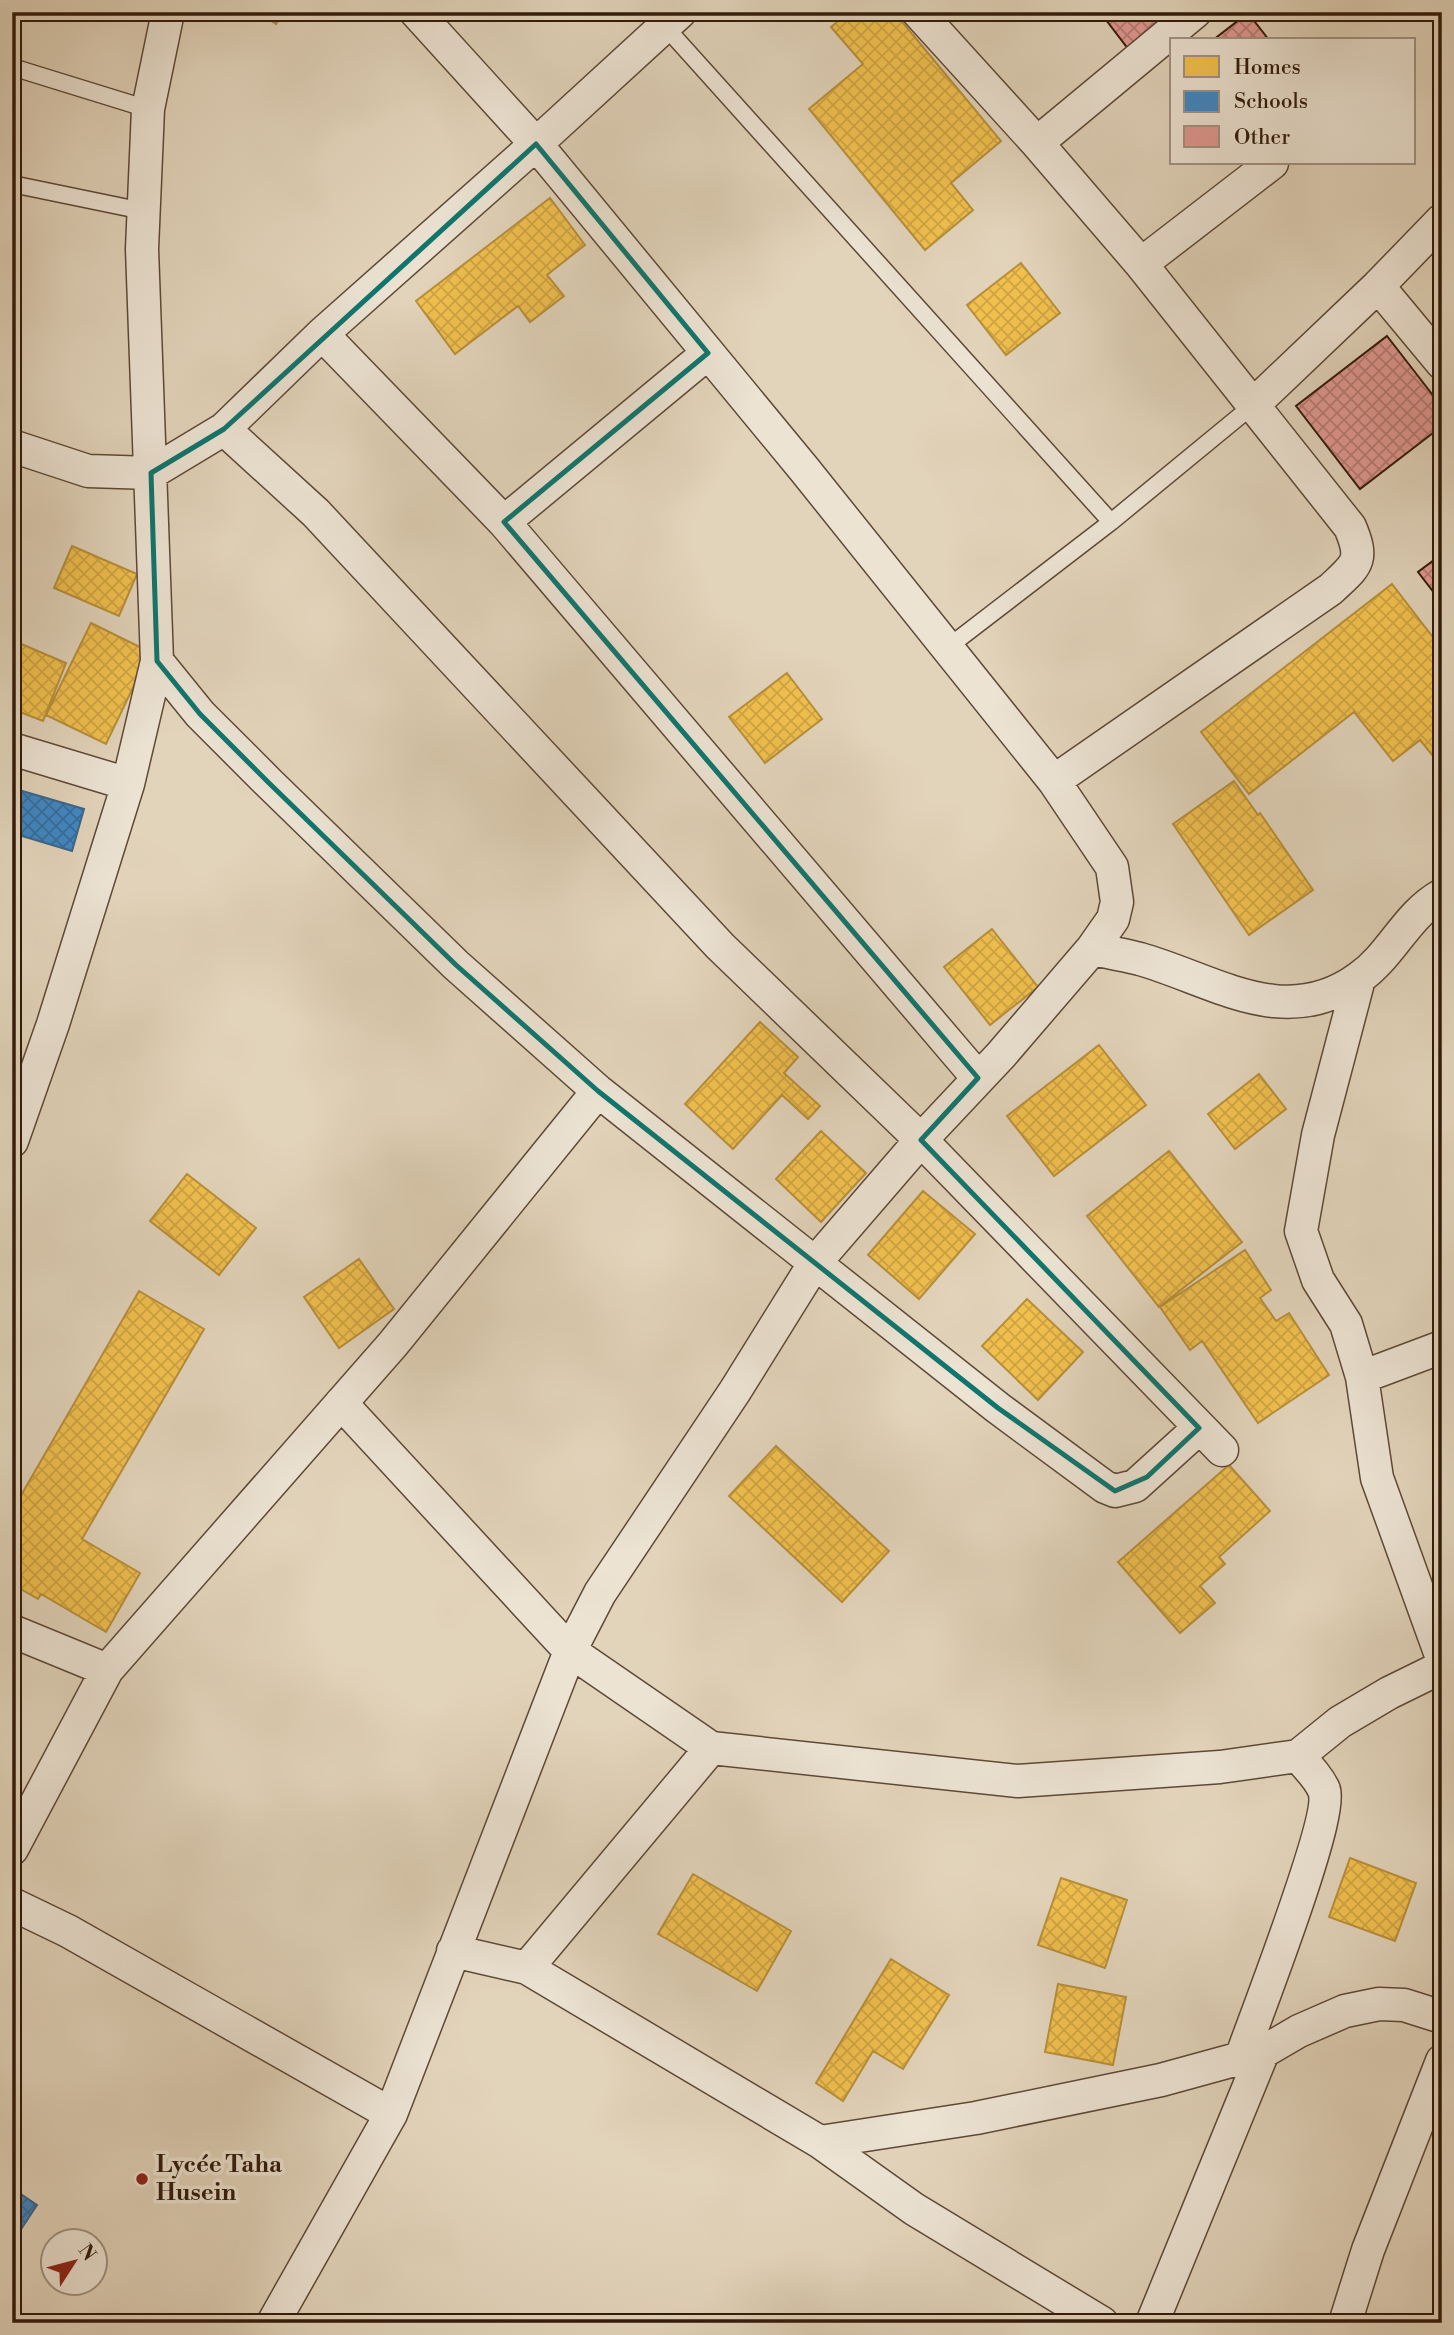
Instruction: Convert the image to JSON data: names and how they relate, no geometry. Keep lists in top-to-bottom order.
{
  "places": ["Lycée Taha Husein"],
  "legend": ["Homes", "Schools", "Other"],
  "north": "top right"
}
